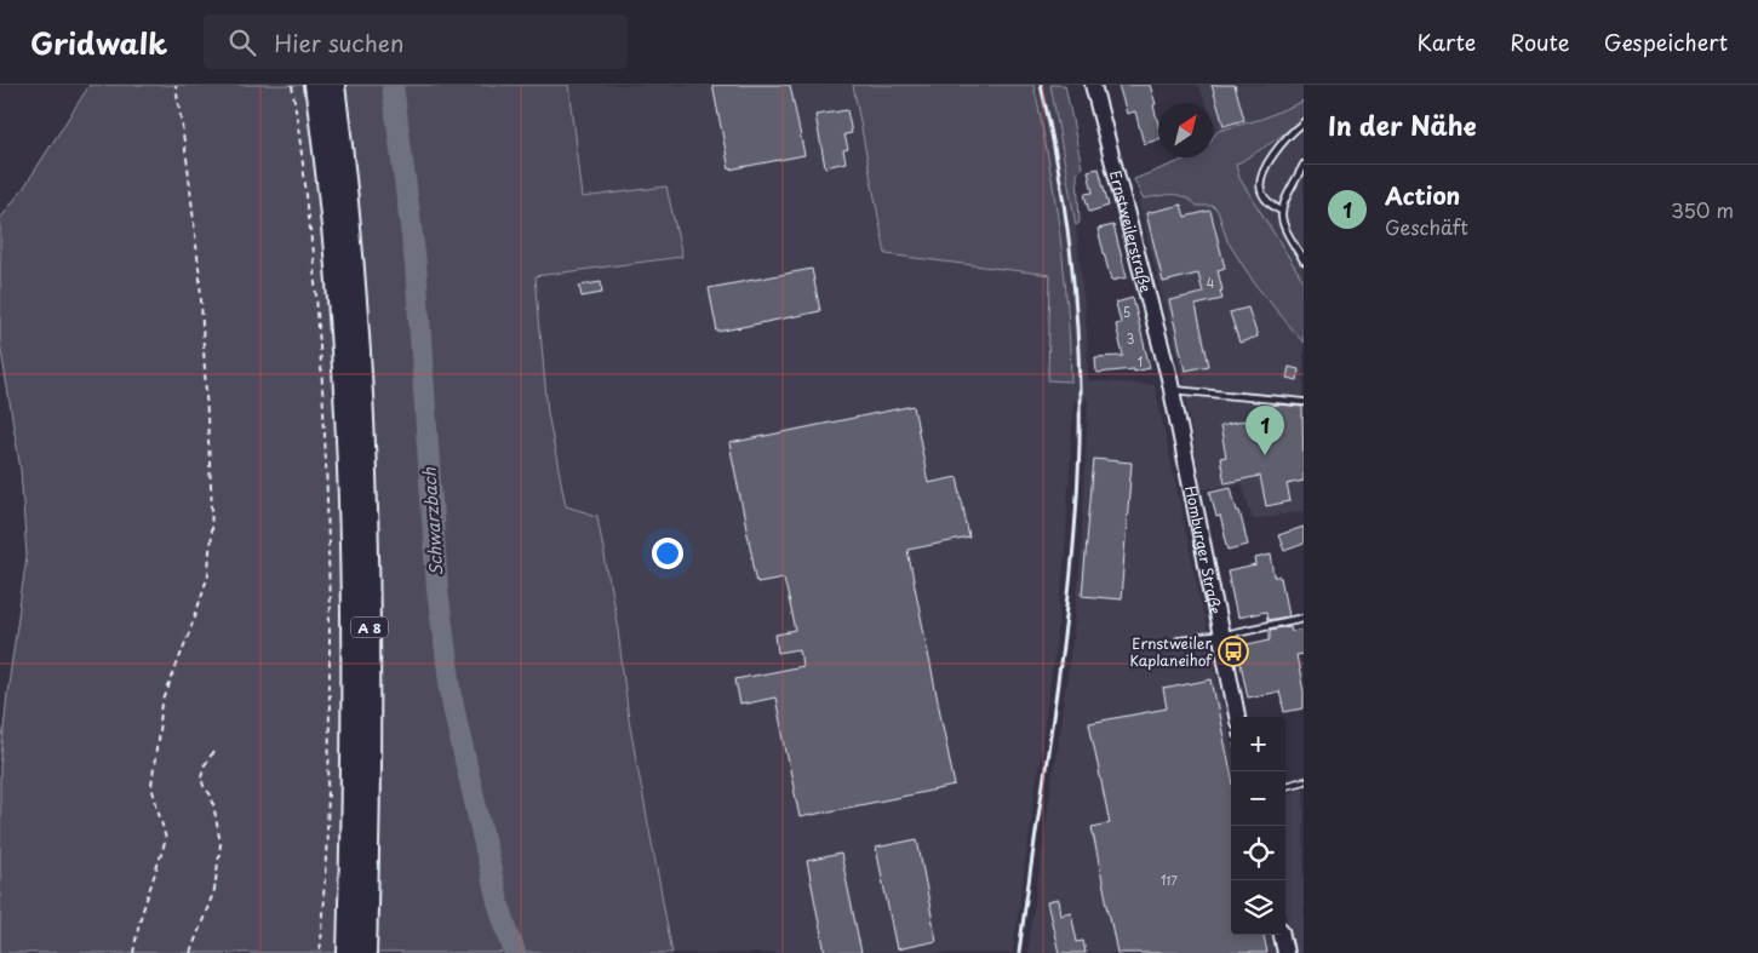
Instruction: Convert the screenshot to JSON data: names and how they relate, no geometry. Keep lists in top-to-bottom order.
{
  "streets": {
    "highway": ["A 8"],
    "main road": ["Ernstweilerstraße", "Homburger Straße"]
  },
  "crossings": [
    ["Ernstweilerstraße", "Homburger Straße"]
  ],
  "water": ["Schwarzbach"],
  "places": {
    "bus stop": ["Ernstweiler Kaplaneihof"]
  },
  "house_numbers": [
    "4",
    "5",
    "3",
    "1",
    "117"
  ],
  "north": "top right",
  "page": {
    "header": "Gridwalk",
    "search": "Hier suchen",
    "nav": ["Karte", "Route", "Gespeichert"],
    "heading": "In der Nähe",
    "list": [
      {
        "mark": "1",
        "name": "Action",
        "note": "Geschäft",
        "value": "350 m"
      }
    ],
    "pins": "1",
    "map_buttons": ["+", "−"]
  }
}
